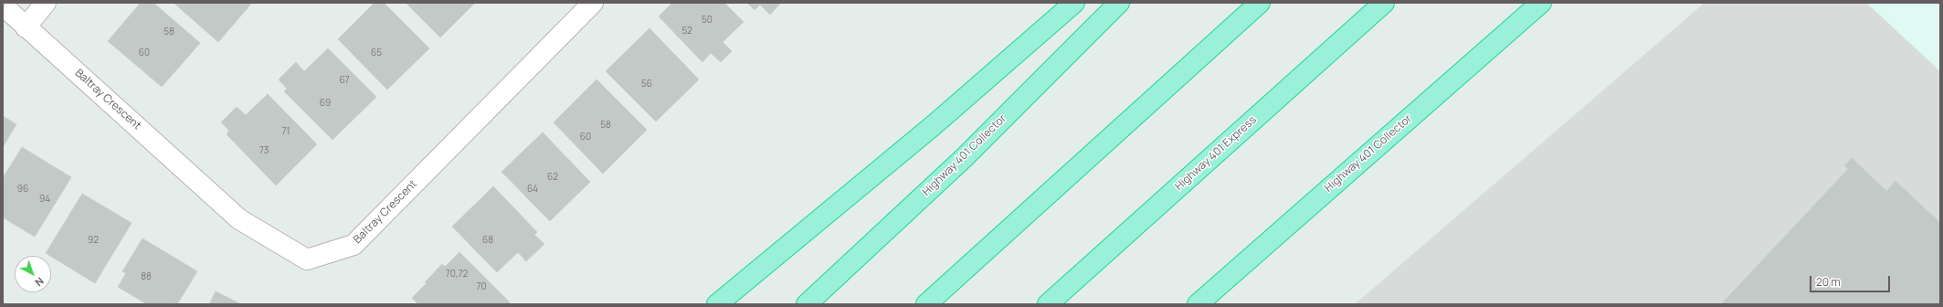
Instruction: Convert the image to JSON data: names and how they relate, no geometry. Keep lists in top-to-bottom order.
{
  "streets": {
    "highway": ["Highway 401 Express", "Highway 401 Collector"],
    "street": ["Baltray Crescent"]
  },
  "house_numbers": [
    "50",
    "52",
    "58",
    "60",
    "65",
    "67",
    "56",
    "69",
    "58",
    "71",
    "60",
    "73",
    "62",
    "96",
    "64",
    "94",
    "92",
    "68",
    "70,72",
    "88",
    "70"
  ],
  "scale_bar": "20 m",
  "north": "bottom right"
}
